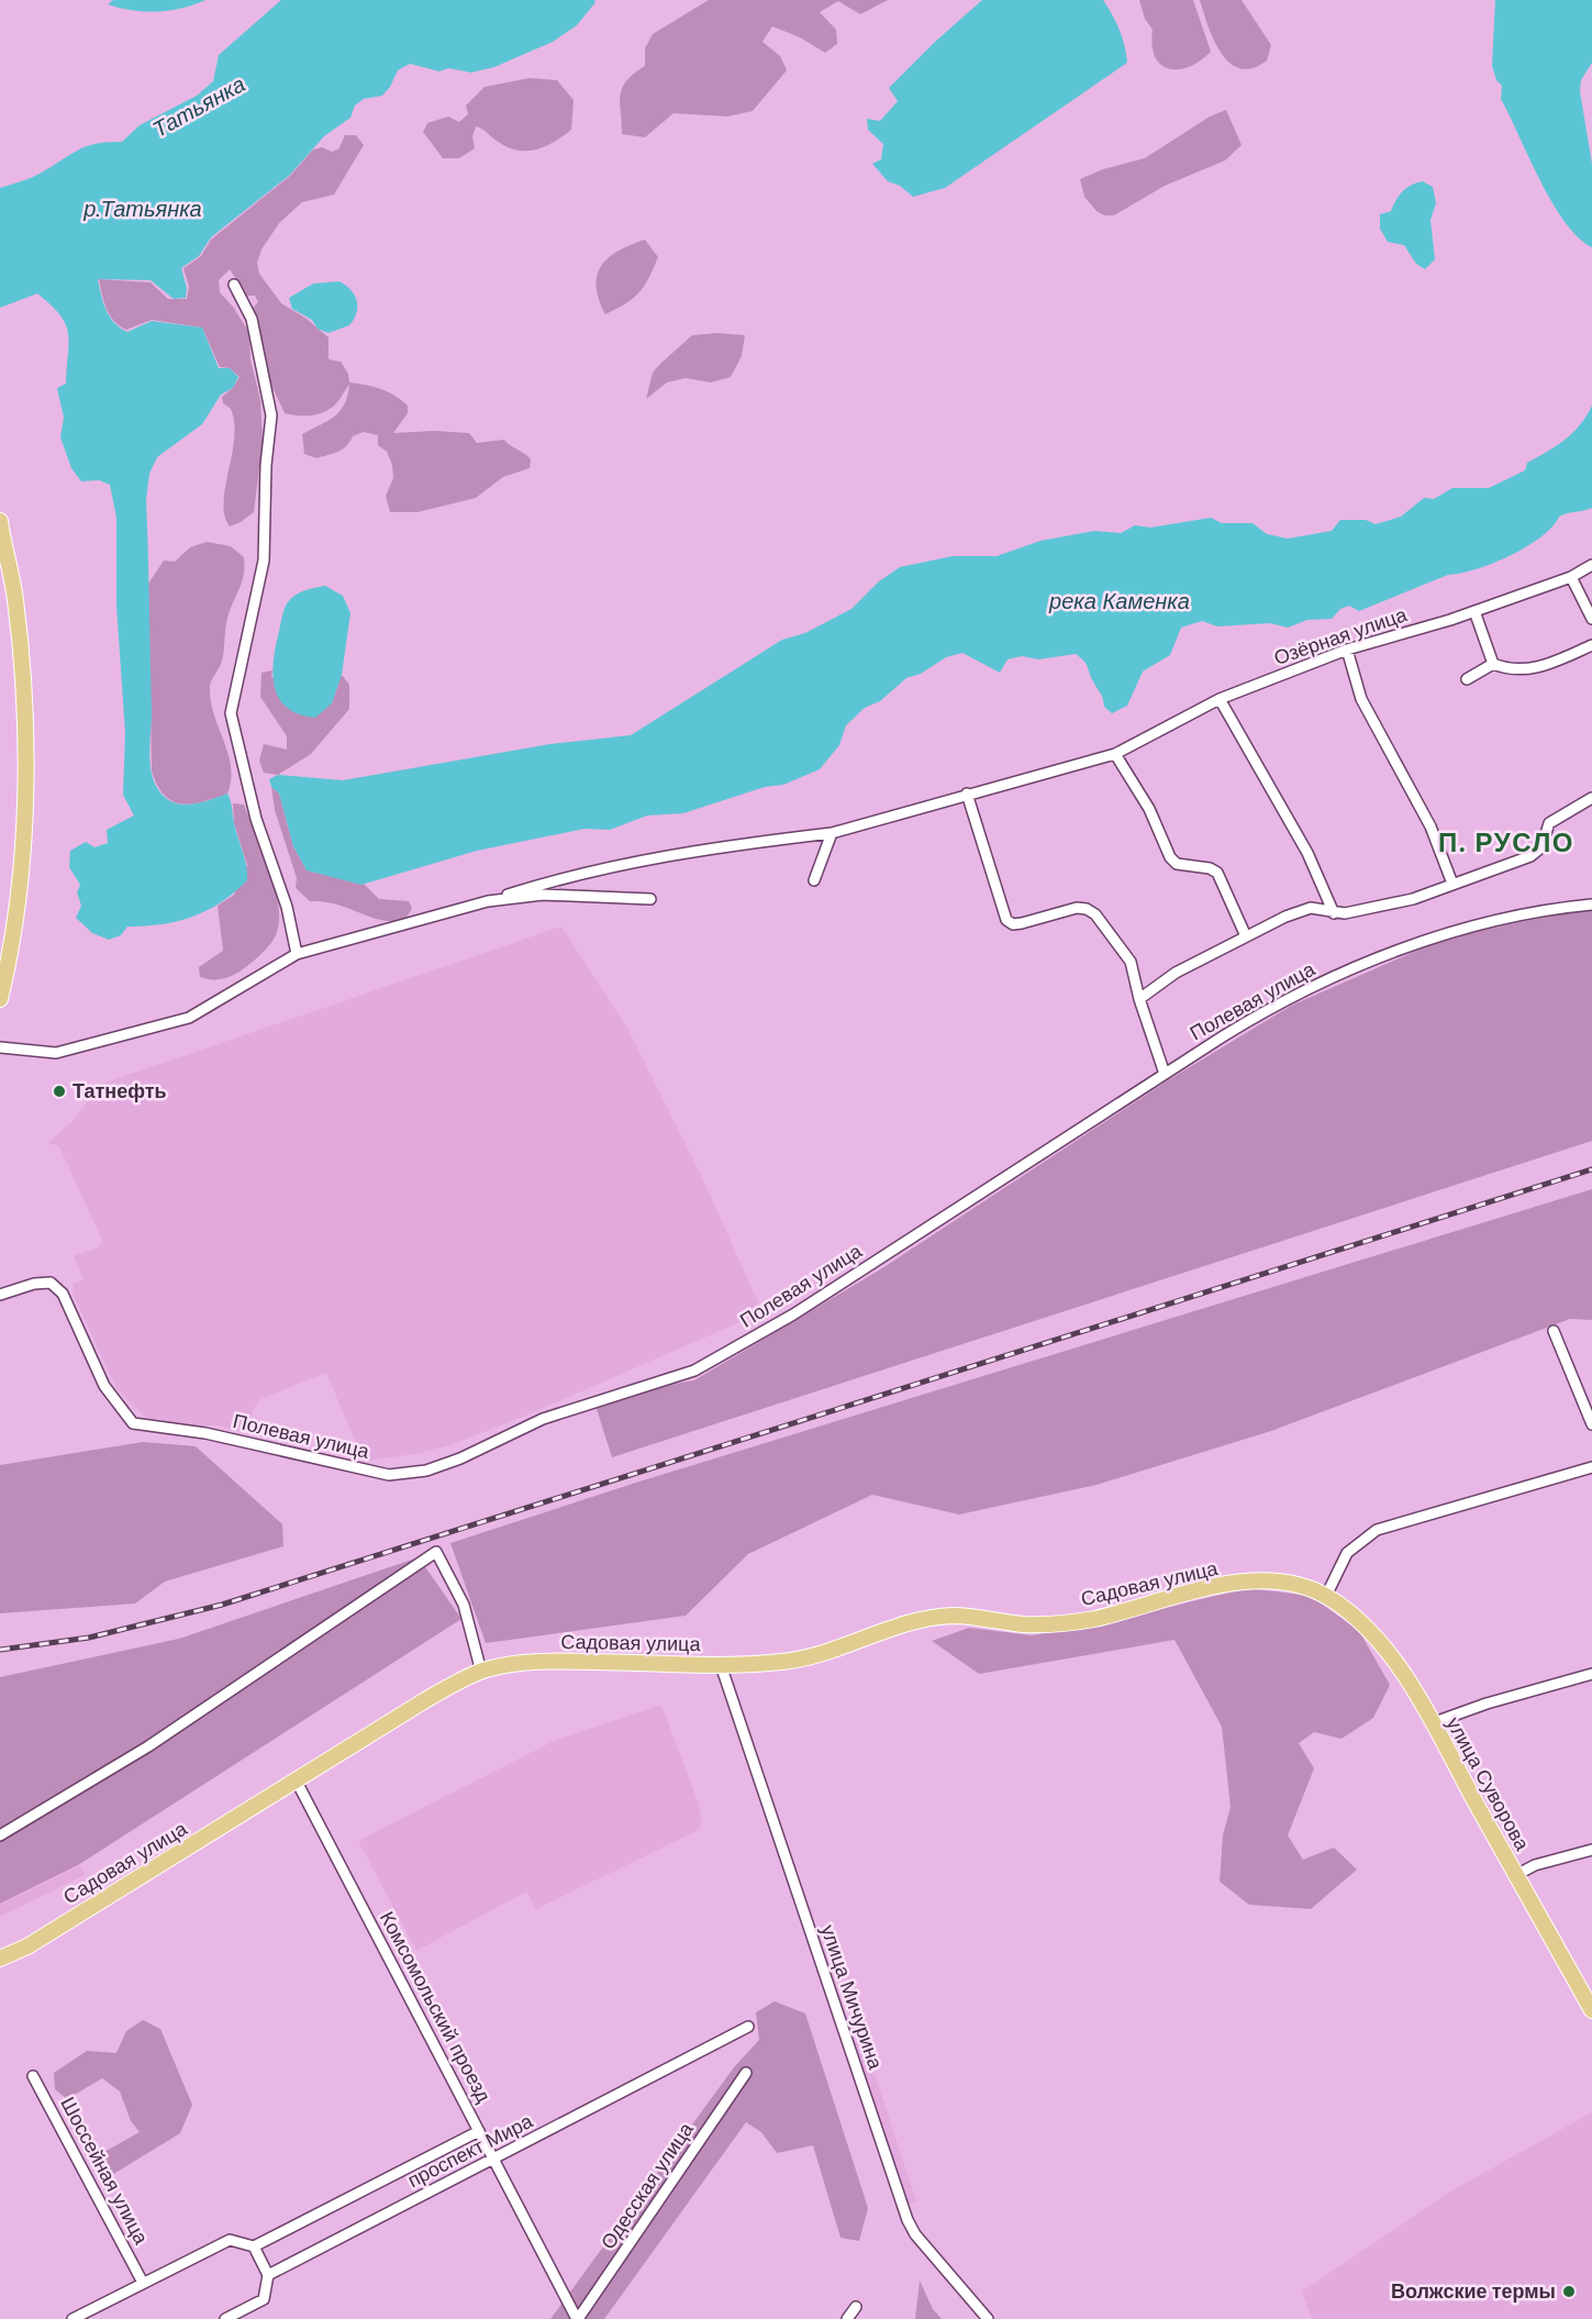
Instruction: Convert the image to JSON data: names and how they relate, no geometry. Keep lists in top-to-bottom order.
{
  "streets": {
    "main road": ["Садовая улица", "улица Суворова"],
    "street": [
      "Озёрная улица",
      "Полевая улица",
      "улица Мичурина",
      "Комсомольский проезд",
      "проспект Мира",
      "Шоссейная улица",
      "Одесская улица"
    ]
  },
  "crossings": [
    ["Садовая улица", "улица Суворова"],
    ["Садовая улица", "улица Мичурина"],
    ["Садовая улица", "Комсомольский проезд"],
    ["Комсомольский проезд", "проспект Мира"],
    ["Комсомольский проезд", "Одесская улица"]
  ],
  "districts": ["П. РУСЛО"],
  "water": ["Татьянка", "р.Татьянка", "река Каменка"],
  "places": ["Татнефть", "Волжские термы"]
}
